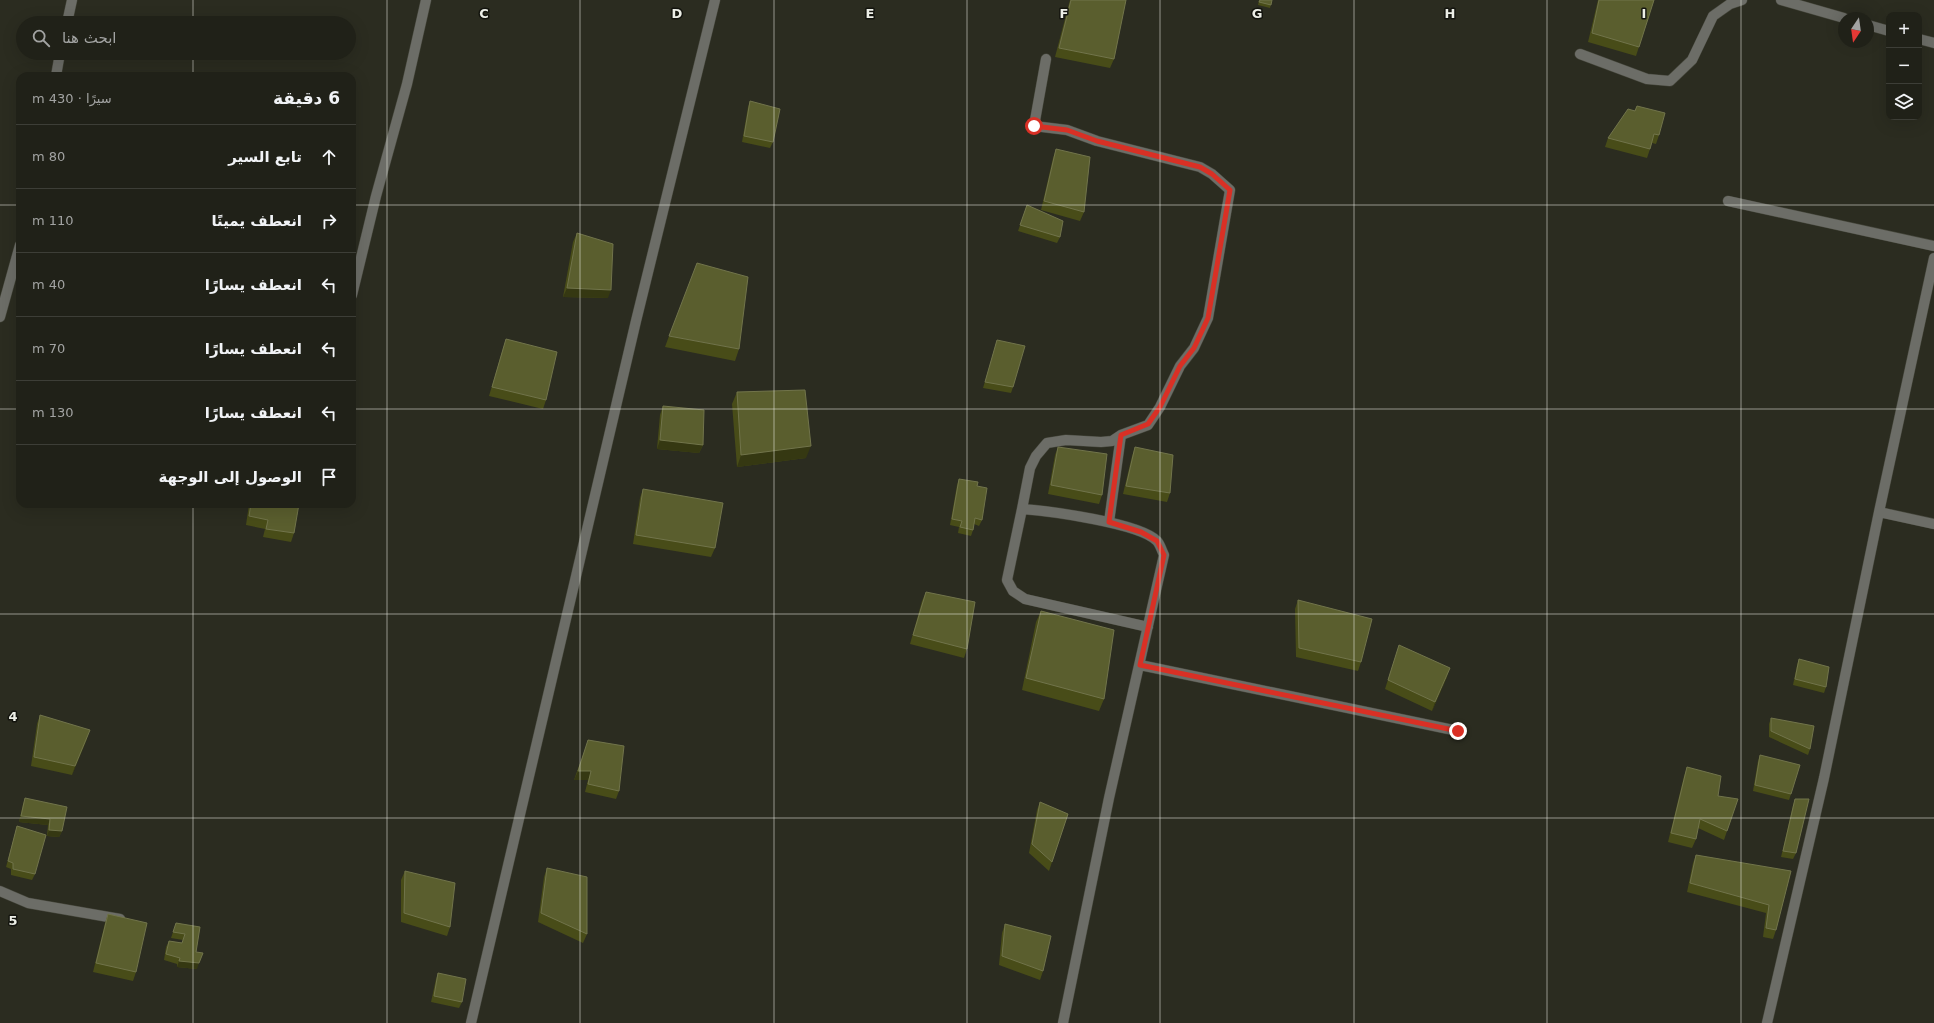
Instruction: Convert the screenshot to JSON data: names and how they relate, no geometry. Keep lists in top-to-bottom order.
{
  "north": "bottom",
  "page": {
    "map_buttons": ["+", "−"],
    "search": "ابحث هنا",
    "heading": ["6 دقيقة", "سيرًا · 430 m"],
    "list": [
      ["تابع السير", "80 m"],
      ["انعطف يمينًا", "110 m"],
      ["انعطف يسارًا", "40 m"],
      ["انعطف يسارًا", "70 m"],
      ["انعطف يسارًا", "130 m"],
      "الوصول إلى الوجهة"
    ]
  },
  "grid": {
    "columns": [
      "C",
      "D",
      "E",
      "F",
      "G",
      "H",
      "I"
    ],
    "rows": ["4", "5"]
  }
}
